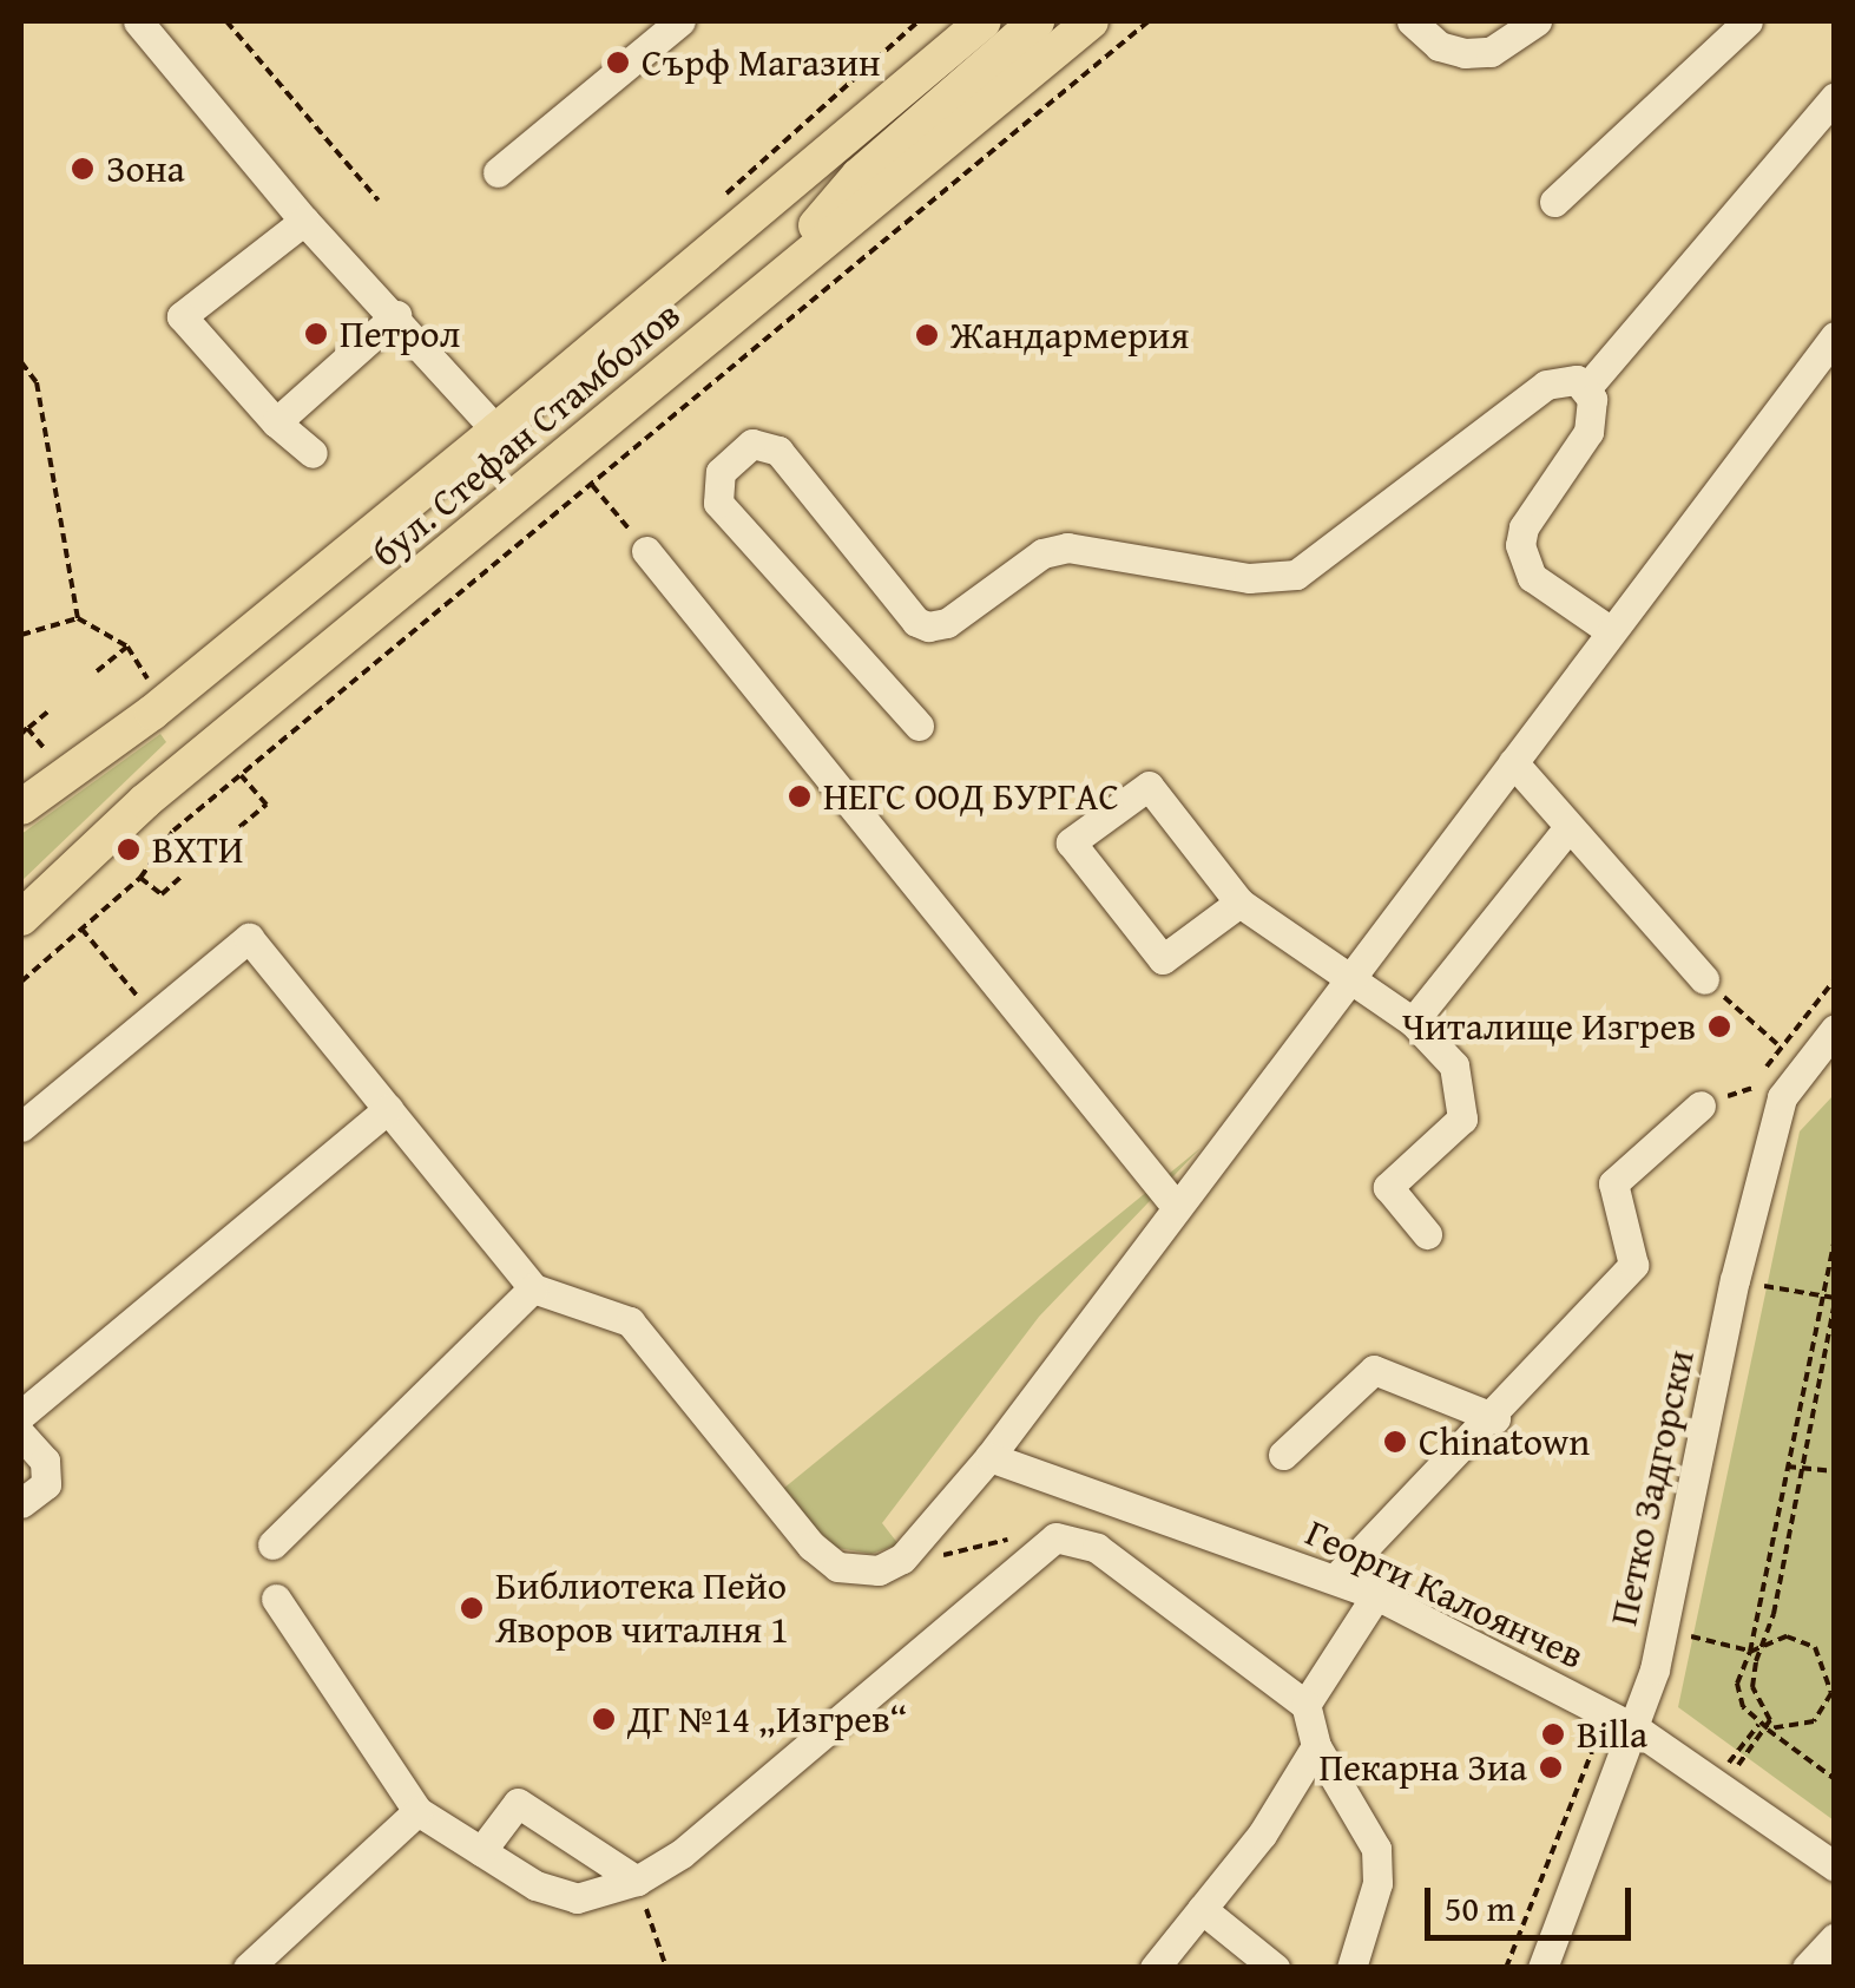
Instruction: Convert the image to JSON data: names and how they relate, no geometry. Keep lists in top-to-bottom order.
{
  "streets": {
    "main road": ["бул. Стефан Стамболов"],
    "street": ["Петко Задгорски", "Георги Калоянчев"]
  },
  "crossings": [
    ["Петко Задгорски", "Георги Калоянчев"]
  ],
  "places": [
    "Сърф Магазин",
    "Зона",
    "Петрол",
    "Жандармерия",
    "НЕГС ООД БУРГАС",
    "ВХТИ",
    "Читалище Изгрев",
    "Chinatown",
    "Библиотека Пейо Яворов читалня 1",
    "ДГ №14 „Изгрев“",
    "Billa",
    "Пекарна Зиа"
  ],
  "scale_bar": "50 m"
}
